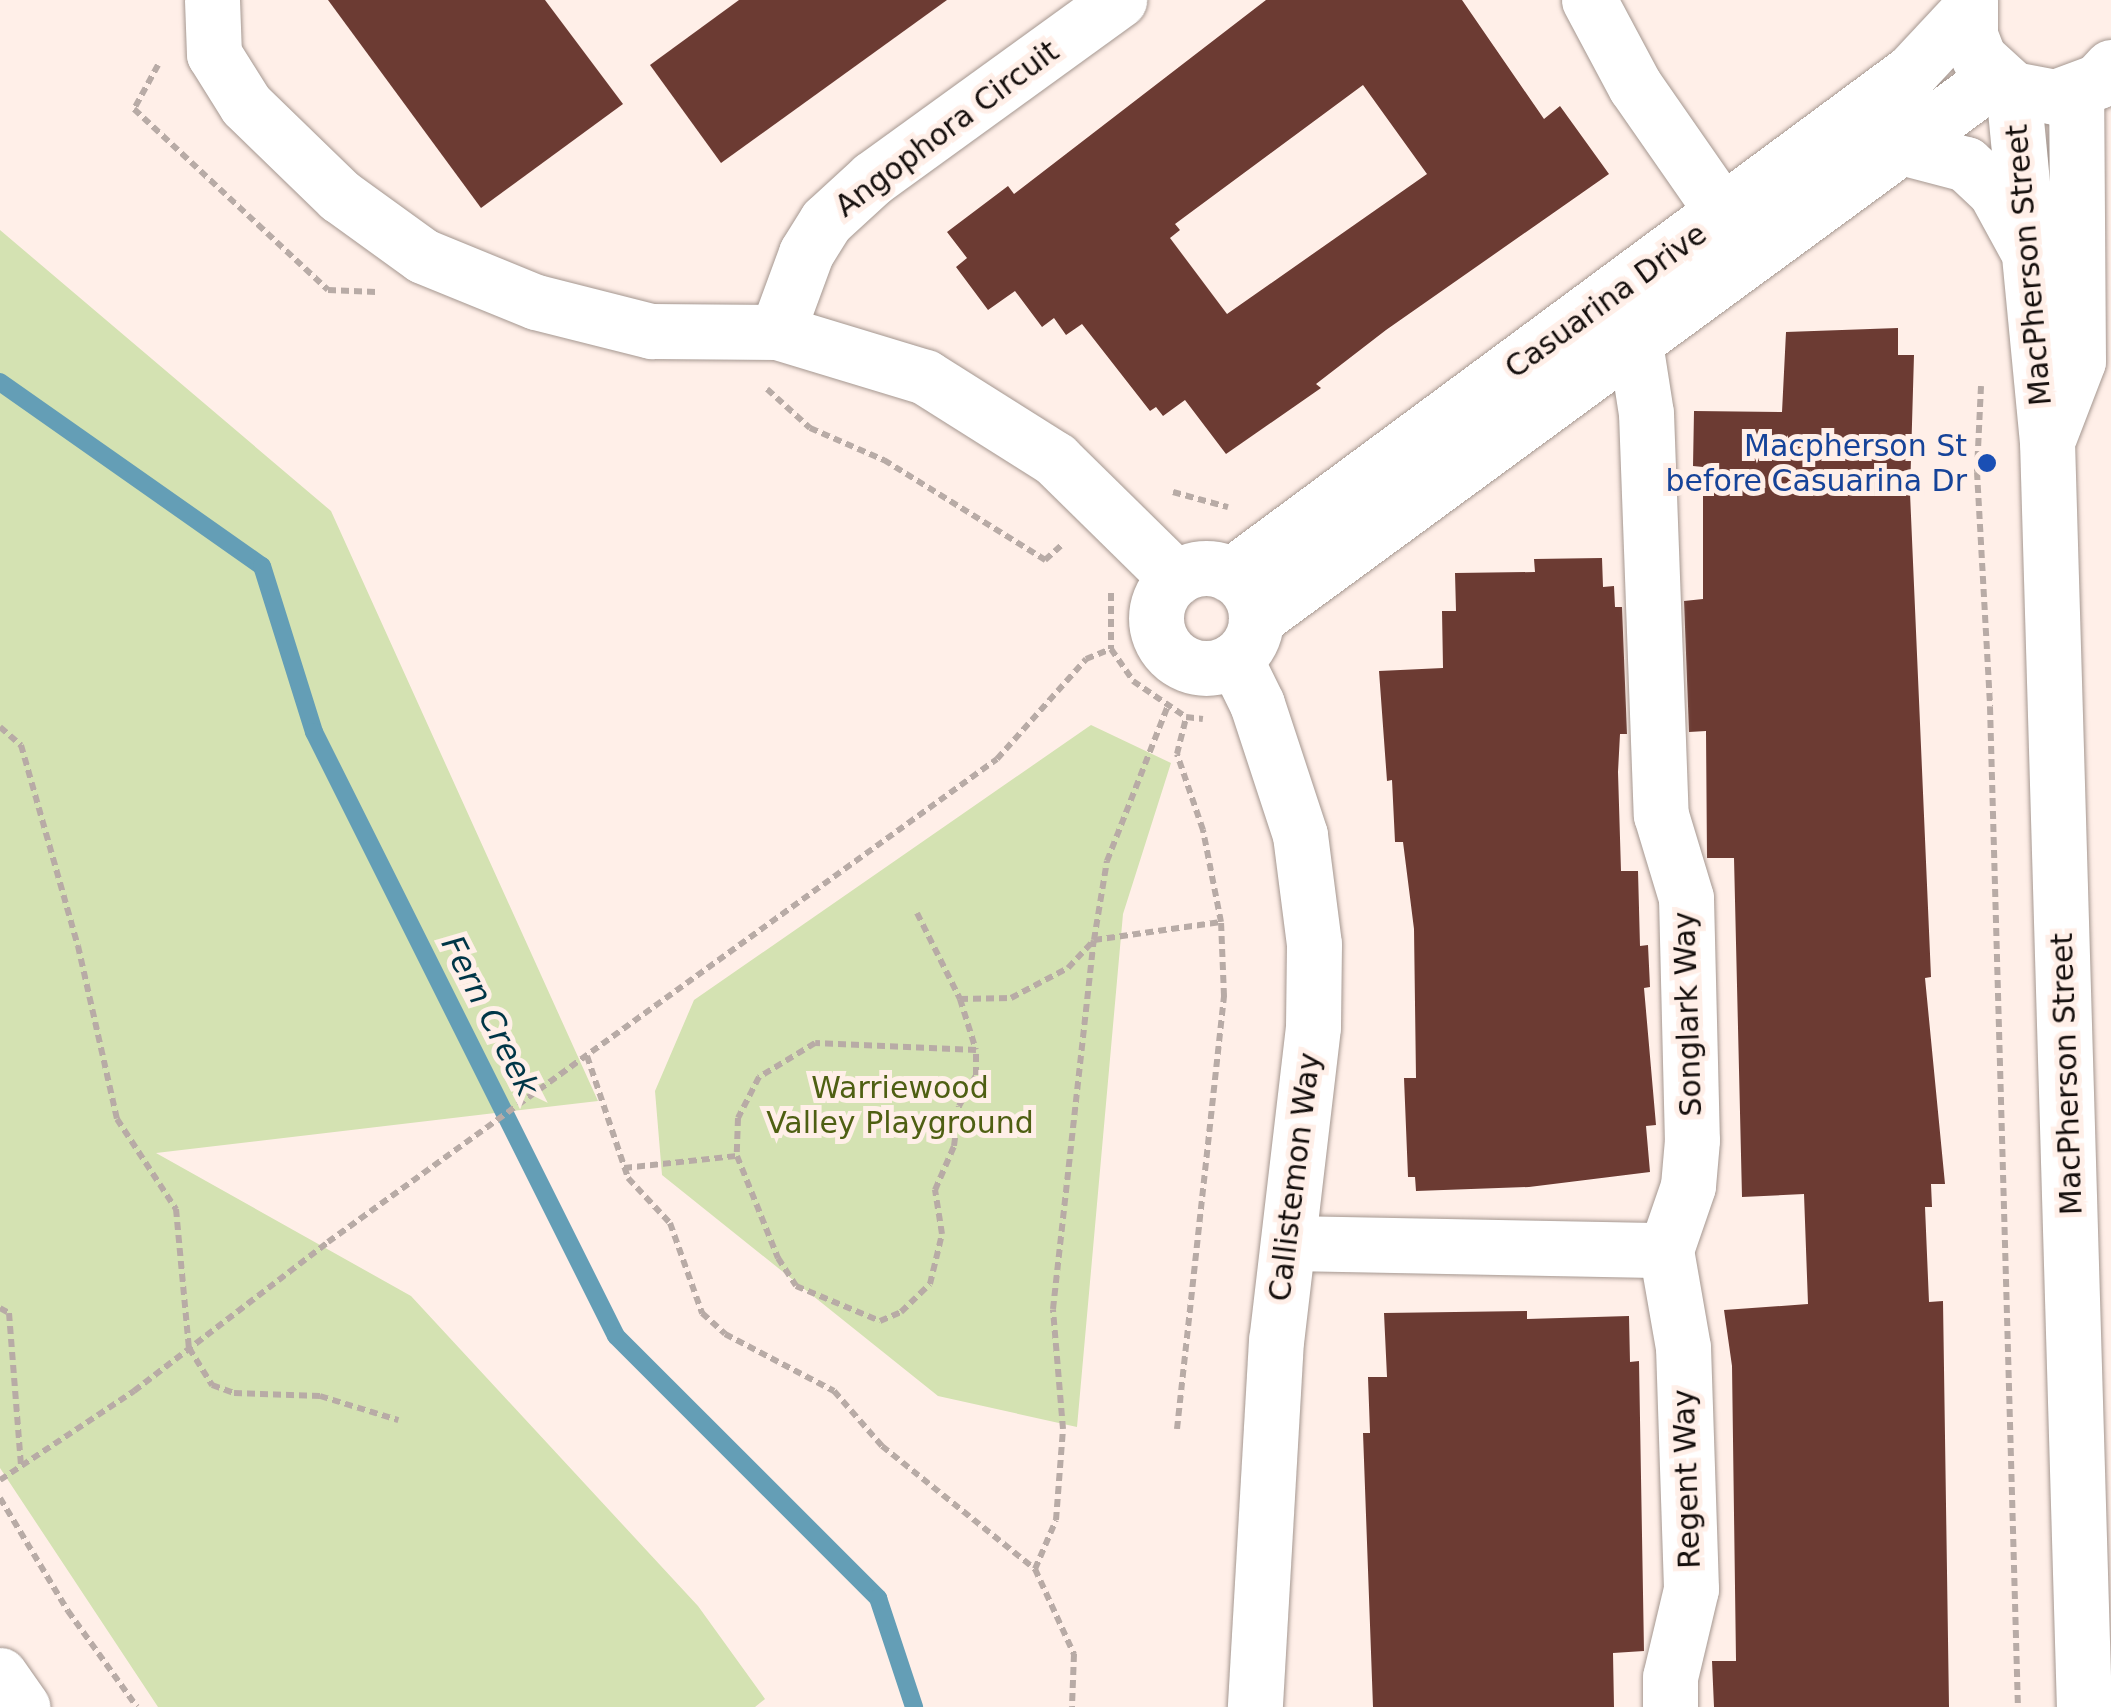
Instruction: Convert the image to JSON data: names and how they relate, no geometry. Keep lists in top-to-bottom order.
{
  "streets": {
    "street": [
      "Angophora Circuit",
      "MacPherson Street",
      "Casuarina Drive",
      "Songlark Way",
      "Callistemon Way",
      "Regent Way"
    ]
  },
  "crossings": [
    ["MacPherson Street", "Casuarina Drive"],
    ["Casuarina Drive", "Songlark Way"],
    ["Casuarina Drive", "Callistemon Way"],
    ["Songlark Way", "Regent Way"]
  ],
  "water": ["Fern Creek"],
  "parks": ["Warriewood Valley Playground"],
  "places": ["Macpherson St before Casuarina Dr"]
}
